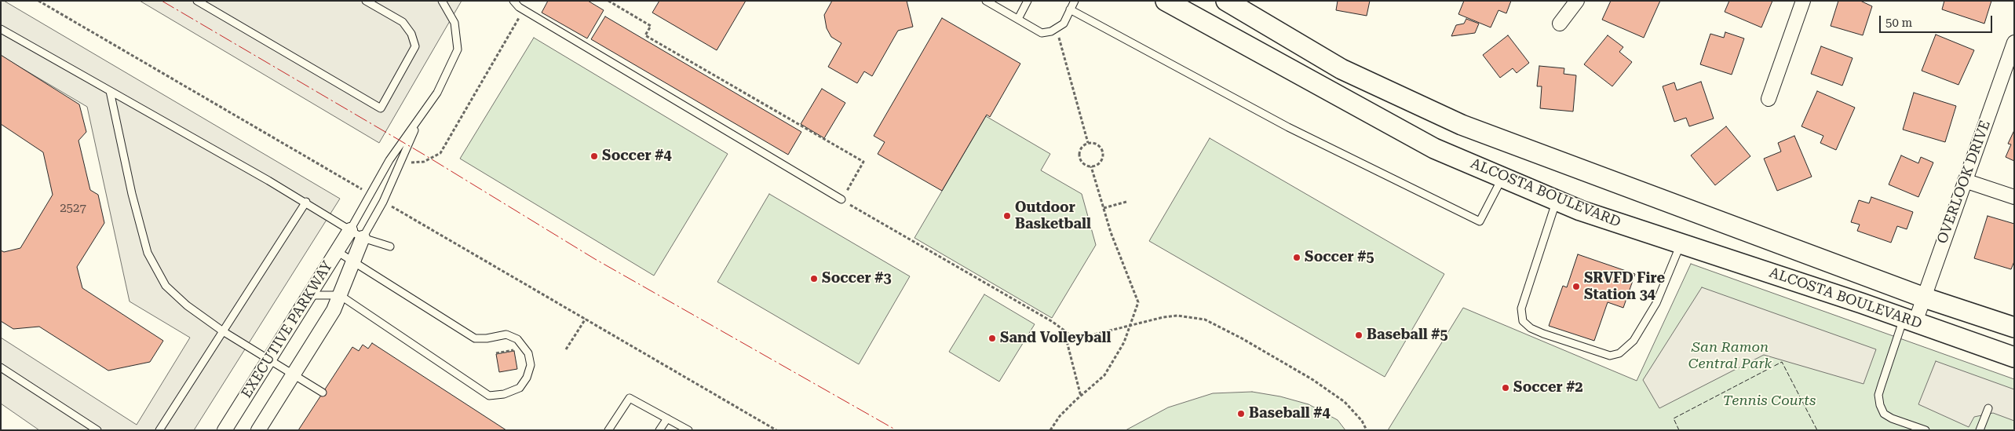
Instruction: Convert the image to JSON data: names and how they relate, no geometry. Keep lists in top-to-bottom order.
{
  "streets": {
    "main road": ["ALCOSTA BOULEVARD"],
    "street": ["OVERLOOK DRIVE", "EXECUTIVE PARKWAY"]
  },
  "crossings": [
    ["OVERLOOK DRIVE", "ALCOSTA BOULEVARD"]
  ],
  "parks": ["San Ramon Central Park", "Tennis Courts"],
  "places": [
    "Soccer #4",
    "Outdoor Basketball",
    "Soccer #5",
    "Soccer #3",
    "SRVFD Fire Station 34",
    "Baseball #5",
    "Sand Volleyball",
    "Soccer #2",
    "Baseball #4"
  ],
  "house_numbers": ["2527"],
  "scale_bar": "50 m"
}
